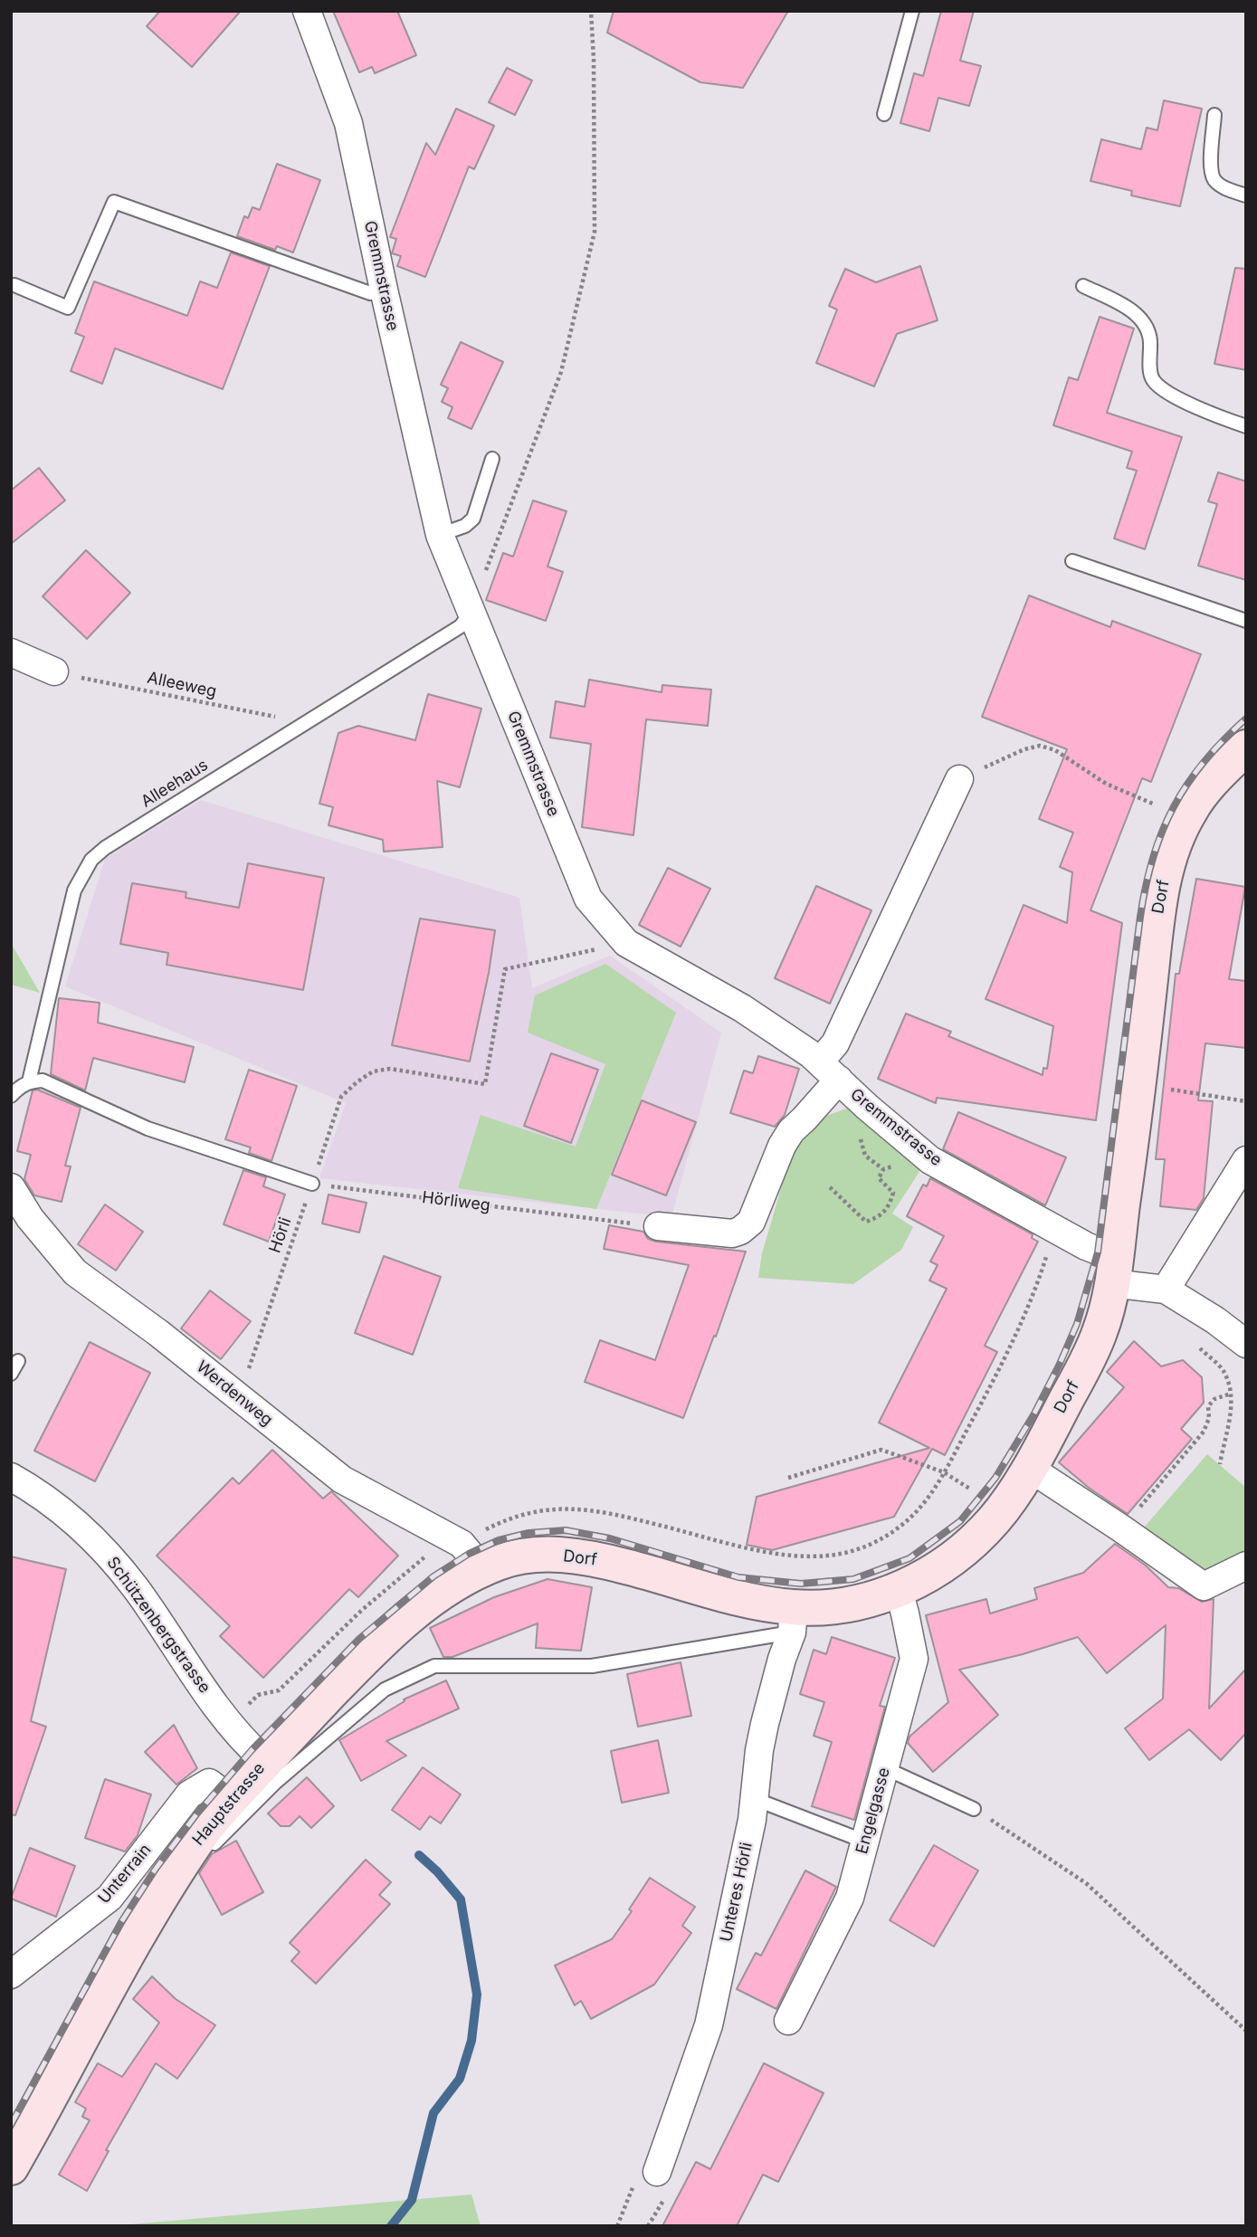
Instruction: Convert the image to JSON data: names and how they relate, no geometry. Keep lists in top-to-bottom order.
{
  "streets": {
    "street": [
      "Gremmstrasse",
      "Dorf",
      "Werdenweg",
      "Schützenbergstrasse",
      "Hauptstrasse",
      "Engelgasse",
      "Unterrain",
      "Unteres Hörli"
    ],
    "lane": ["Alleehaus"],
    "path": ["Alleeweg", "Hörliweg", "Hörli"]
  },
  "crossings": [
    ["Gremmstrasse", "Alleehaus"],
    ["Gremmstrasse", "Dorf"],
    ["Gremmstrasse", "Hörli"],
    ["Alleeweg", "Alleehaus"],
    ["Dorf", "Werdenweg"],
    ["Dorf", "Hauptstrasse"],
    ["Dorf", "Engelgasse"],
    ["Dorf", "Unteres Hörli"],
    ["Hörliweg", "Hörli"],
    ["Werdenweg", "Hauptstrasse"],
    ["Schützenbergstrasse", "Hauptstrasse"],
    ["Hauptstrasse", "Unterrain"]
  ]
}
